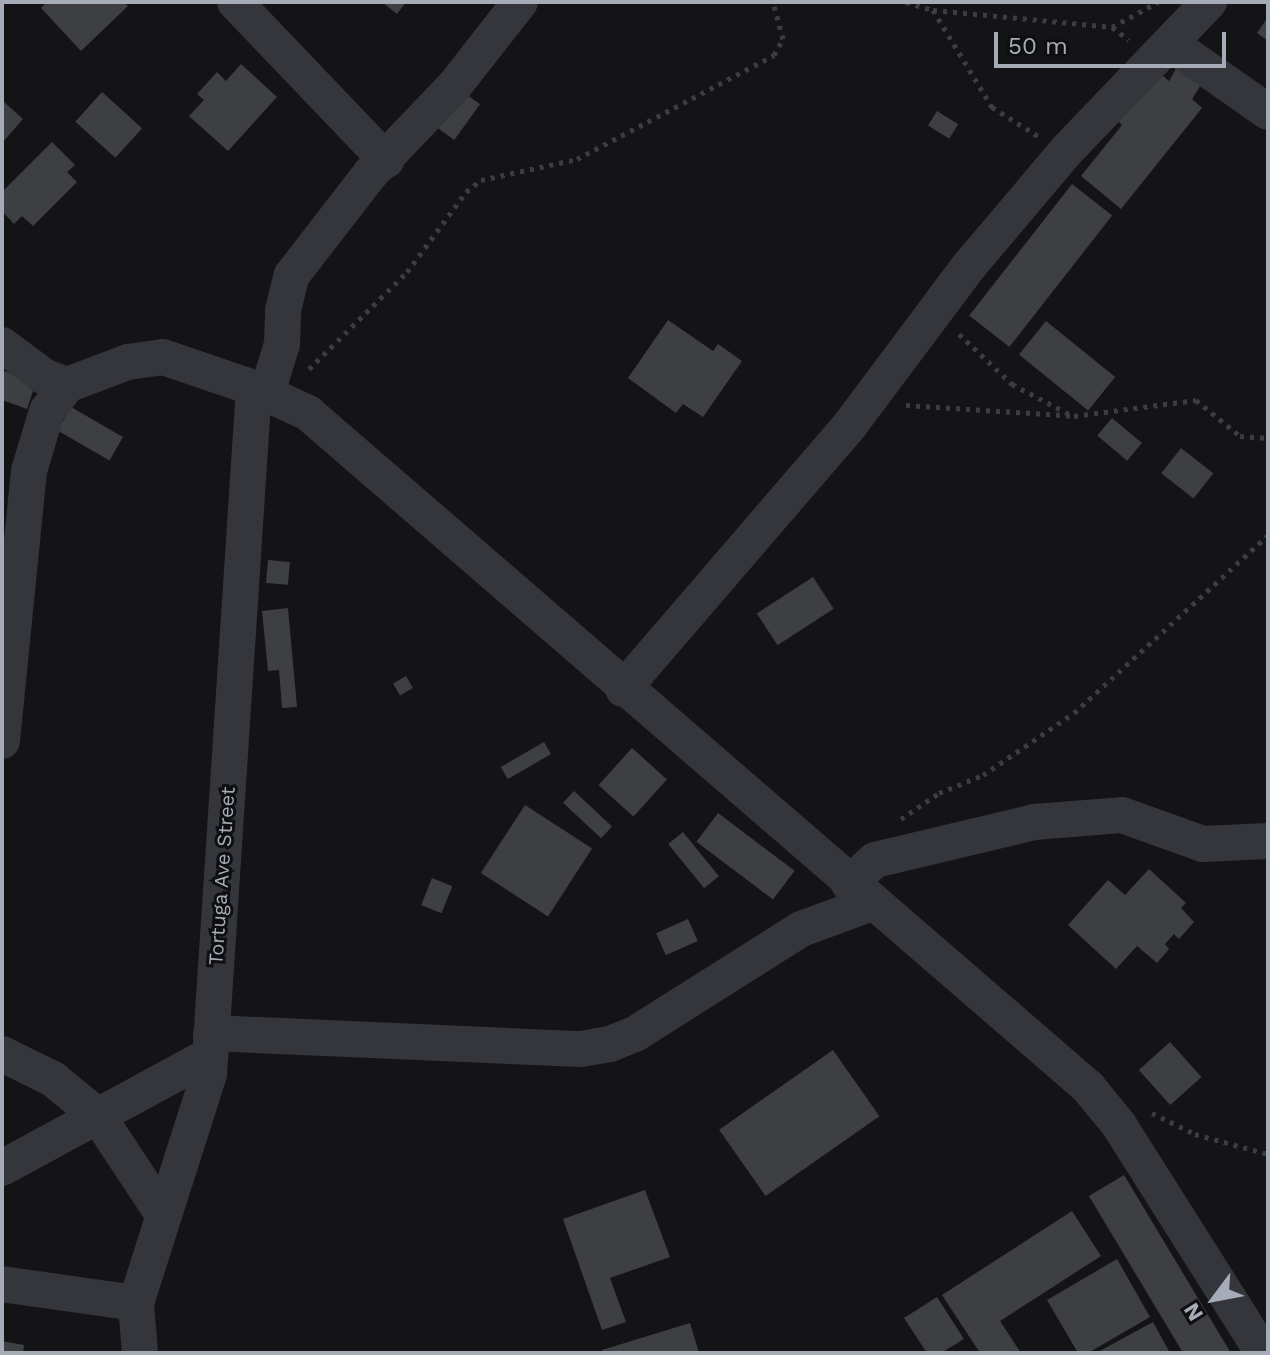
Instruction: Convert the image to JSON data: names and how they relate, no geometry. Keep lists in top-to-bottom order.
{
  "streets": {
    "street": ["Tortuga Ave Street"]
  },
  "scale_bar": "50 m",
  "north": "bottom left"
}
